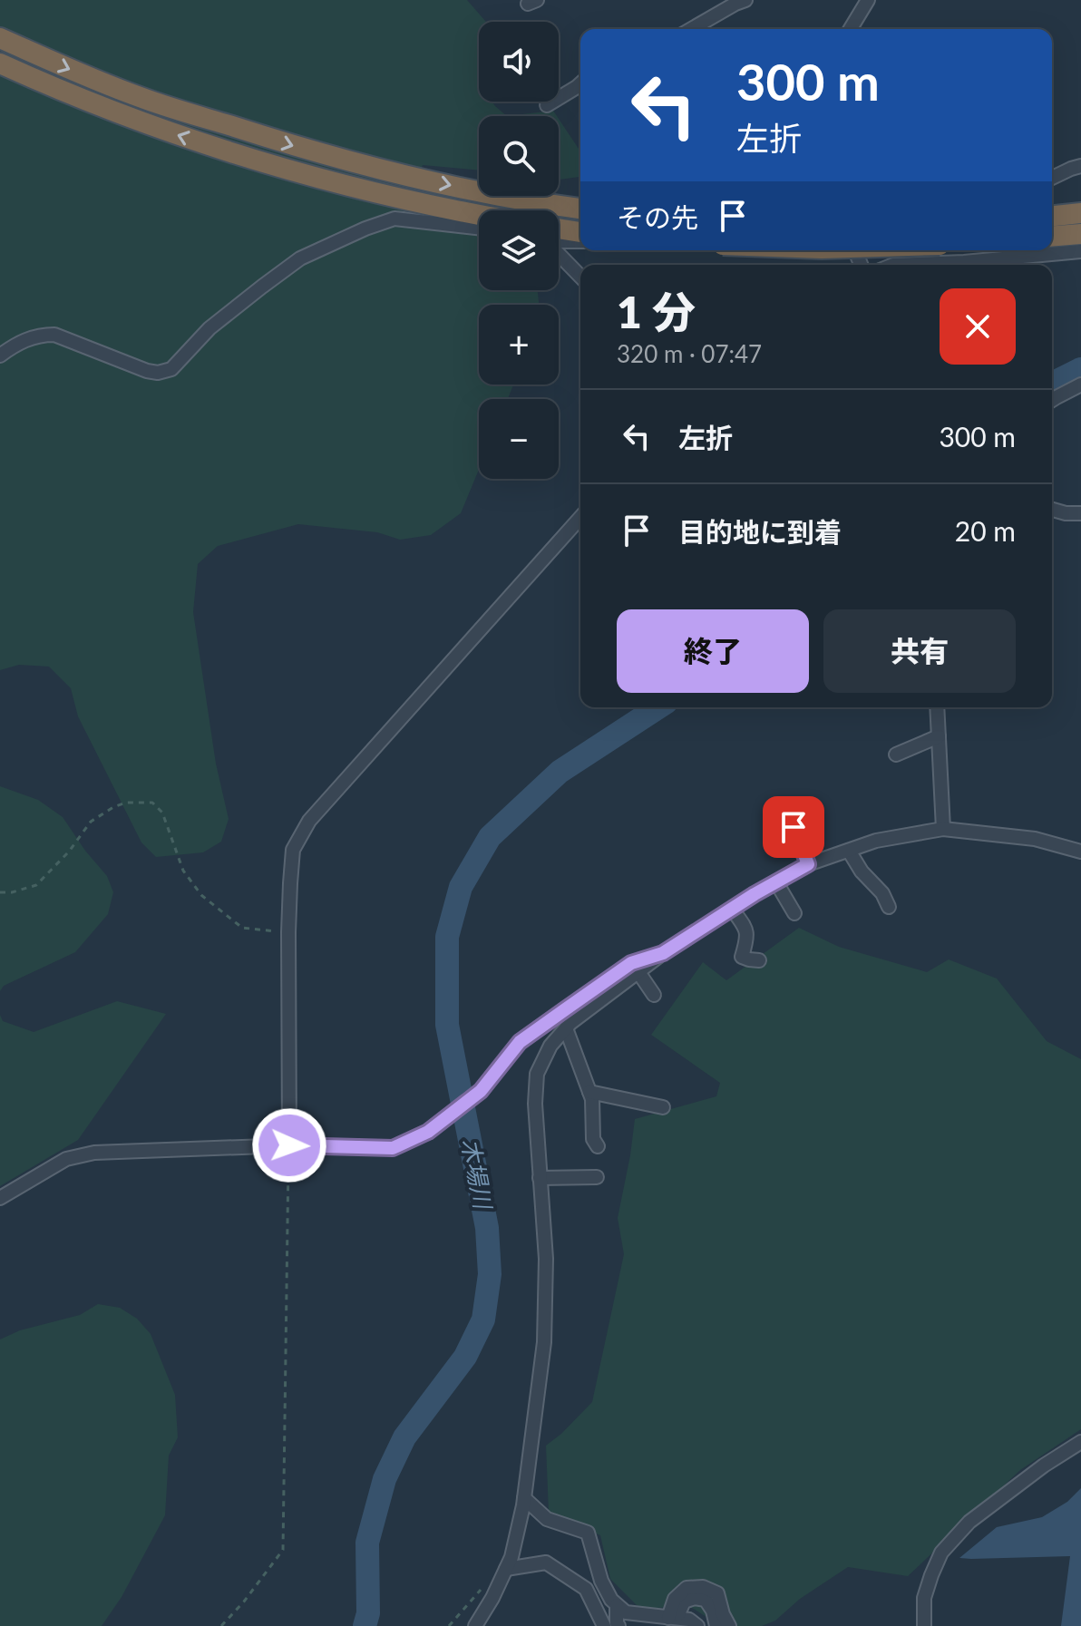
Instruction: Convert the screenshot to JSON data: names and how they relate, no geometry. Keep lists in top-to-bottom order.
{
  "water": ["木場川"],
  "page": {
    "map_buttons": ["+", "−"],
    "turn": ["300 m", "左折"],
    "then": "その先",
    "heading": ["1 分", "320 m · 07:47"],
    "list": [
      {
        "name": "左折",
        "value": "300 m"
      },
      {
        "name": "目的地に到着",
        "value": "20 m"
      }
    ],
    "buttons": ["終了", "共有"]
  }
}
